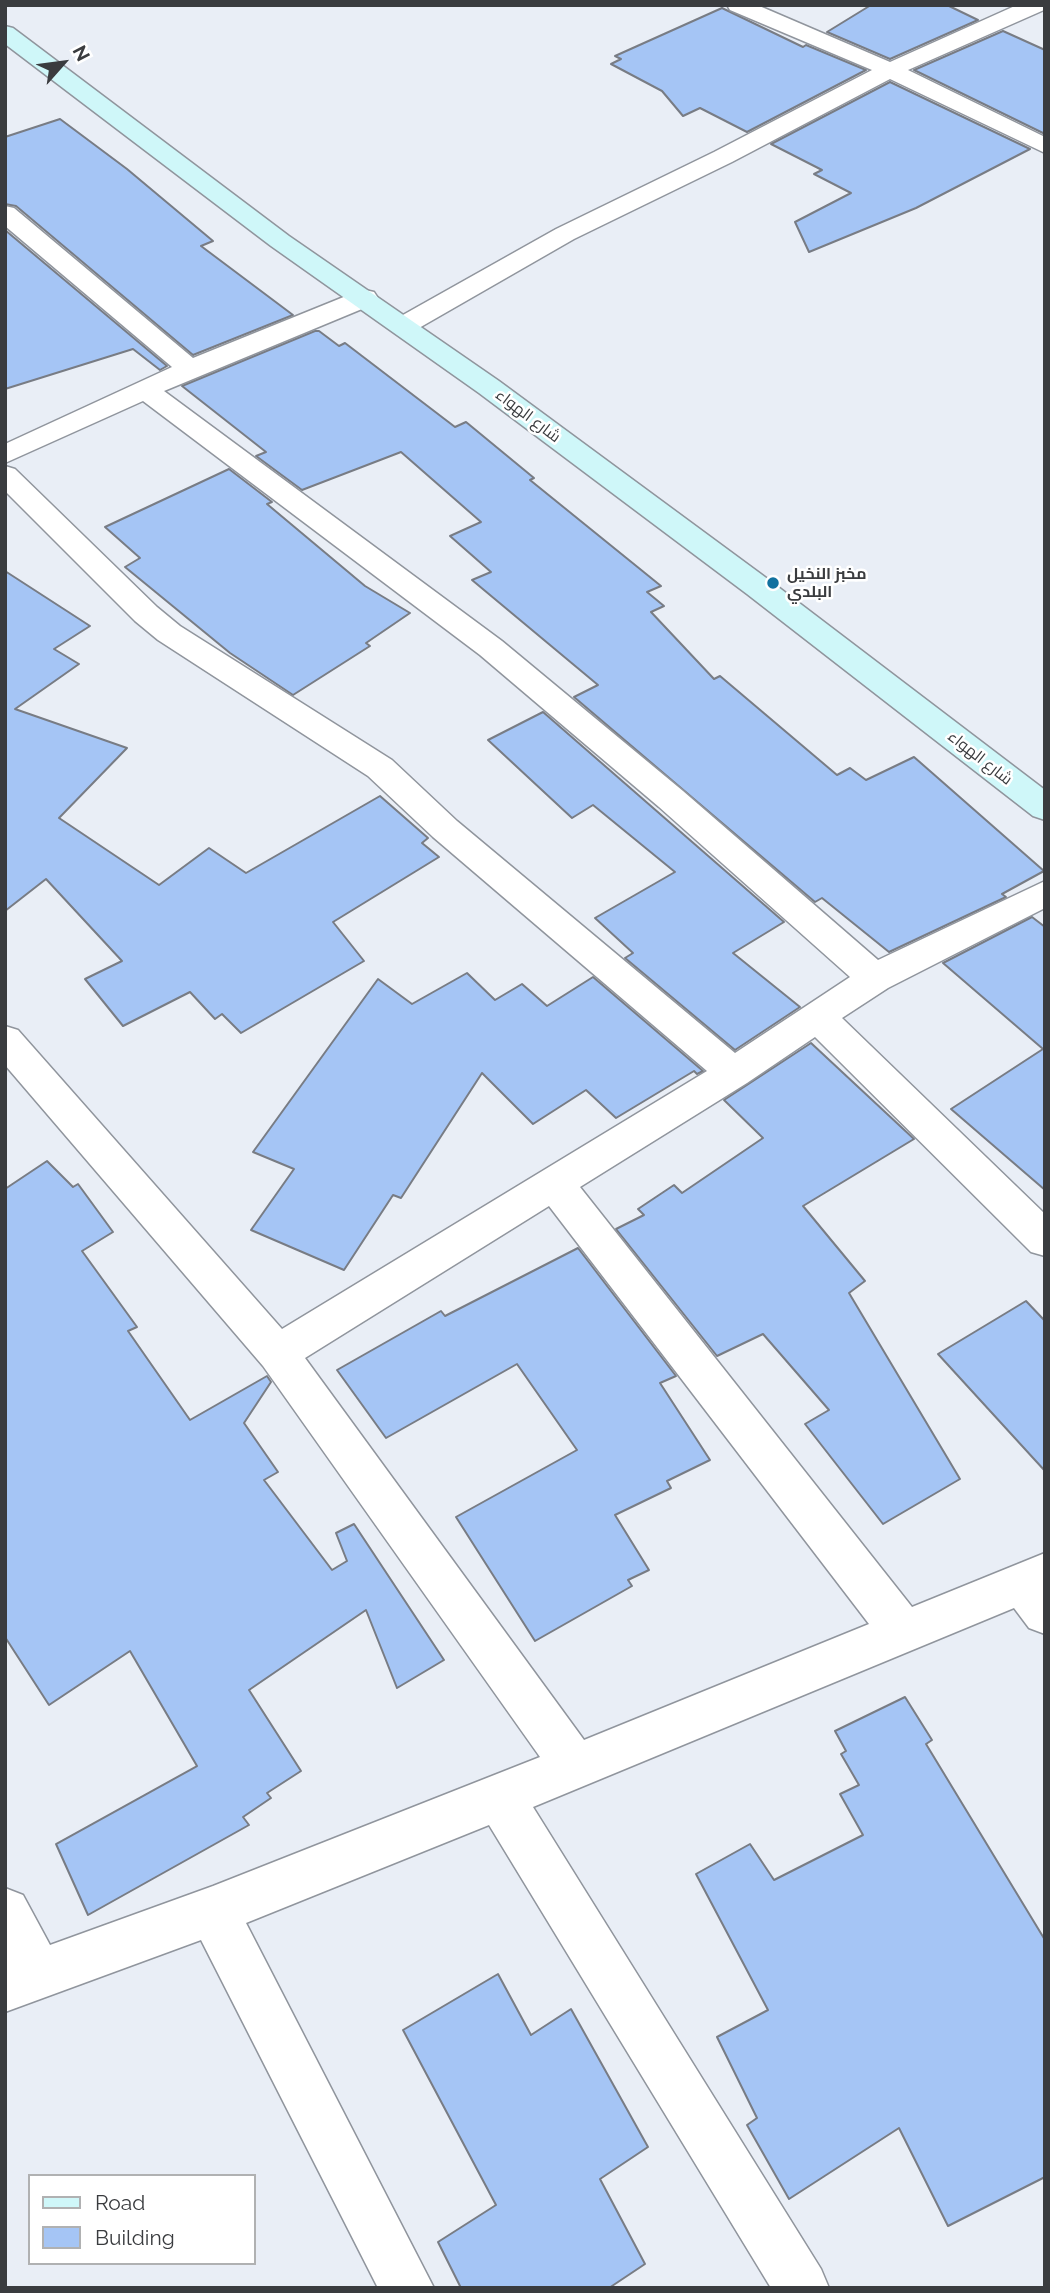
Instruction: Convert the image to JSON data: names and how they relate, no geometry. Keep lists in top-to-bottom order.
{
  "streets": {
    "street": ["شارع الهواء"]
  },
  "places": ["مخبز النخيل البلدي"],
  "legend": ["Road", "Building"],
  "north": "top right"
}
